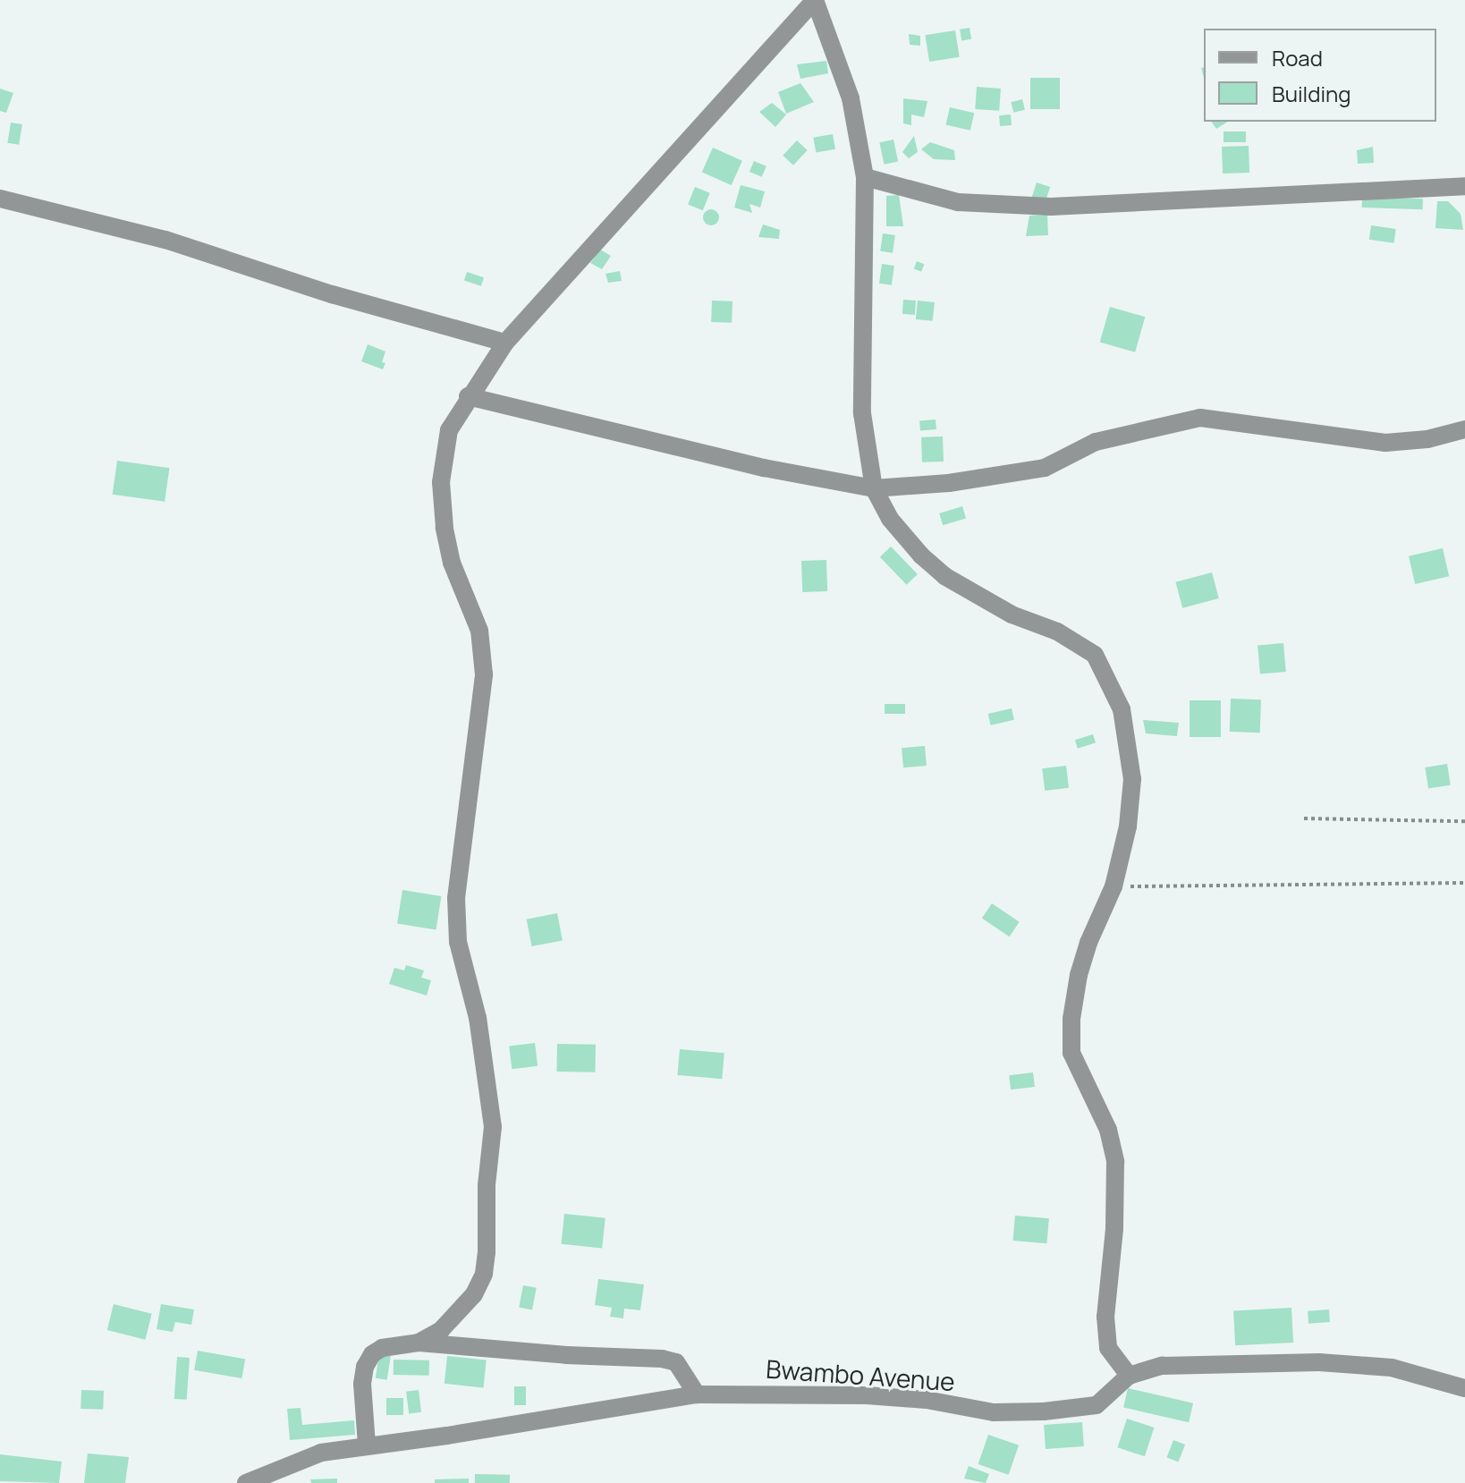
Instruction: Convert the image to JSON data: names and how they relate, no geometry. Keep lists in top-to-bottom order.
{
  "streets": {
    "street": ["Bwambo Avenue"]
  },
  "legend": ["Road", "Building"]
}
